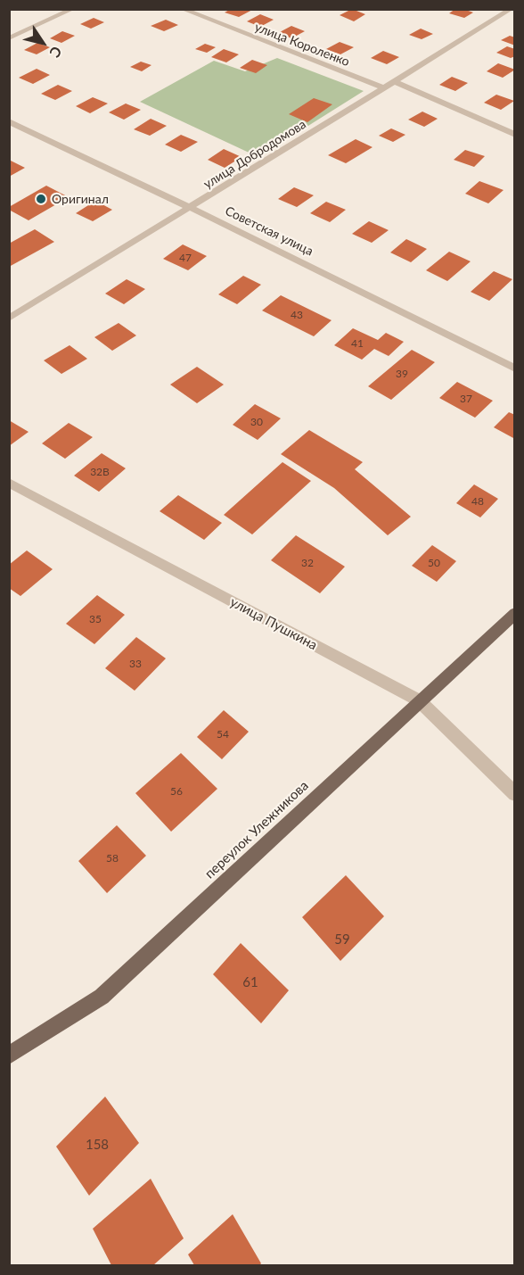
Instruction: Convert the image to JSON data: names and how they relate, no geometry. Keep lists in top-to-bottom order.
{
  "streets": {
    "main road": ["переулок Улежникова"],
    "street": [
      "улица Короленко",
      "улица Добродомова",
      "Советская улица",
      "улица Пушкина"
    ]
  },
  "crossings": [
    ["улица Короленко", "улица Добродомова"],
    ["улица Добродомова", "Советская улица"],
    ["улица Пушкина", "переулок Улежникова"]
  ],
  "places": ["Оригинал"],
  "house_numbers": [
    "47",
    "43",
    "41",
    "39",
    "37",
    "30",
    "32В",
    "48",
    "32",
    "50",
    "35",
    "33",
    "54",
    "56",
    "58",
    "59",
    "61",
    "158"
  ],
  "north": "bottom right"
}
